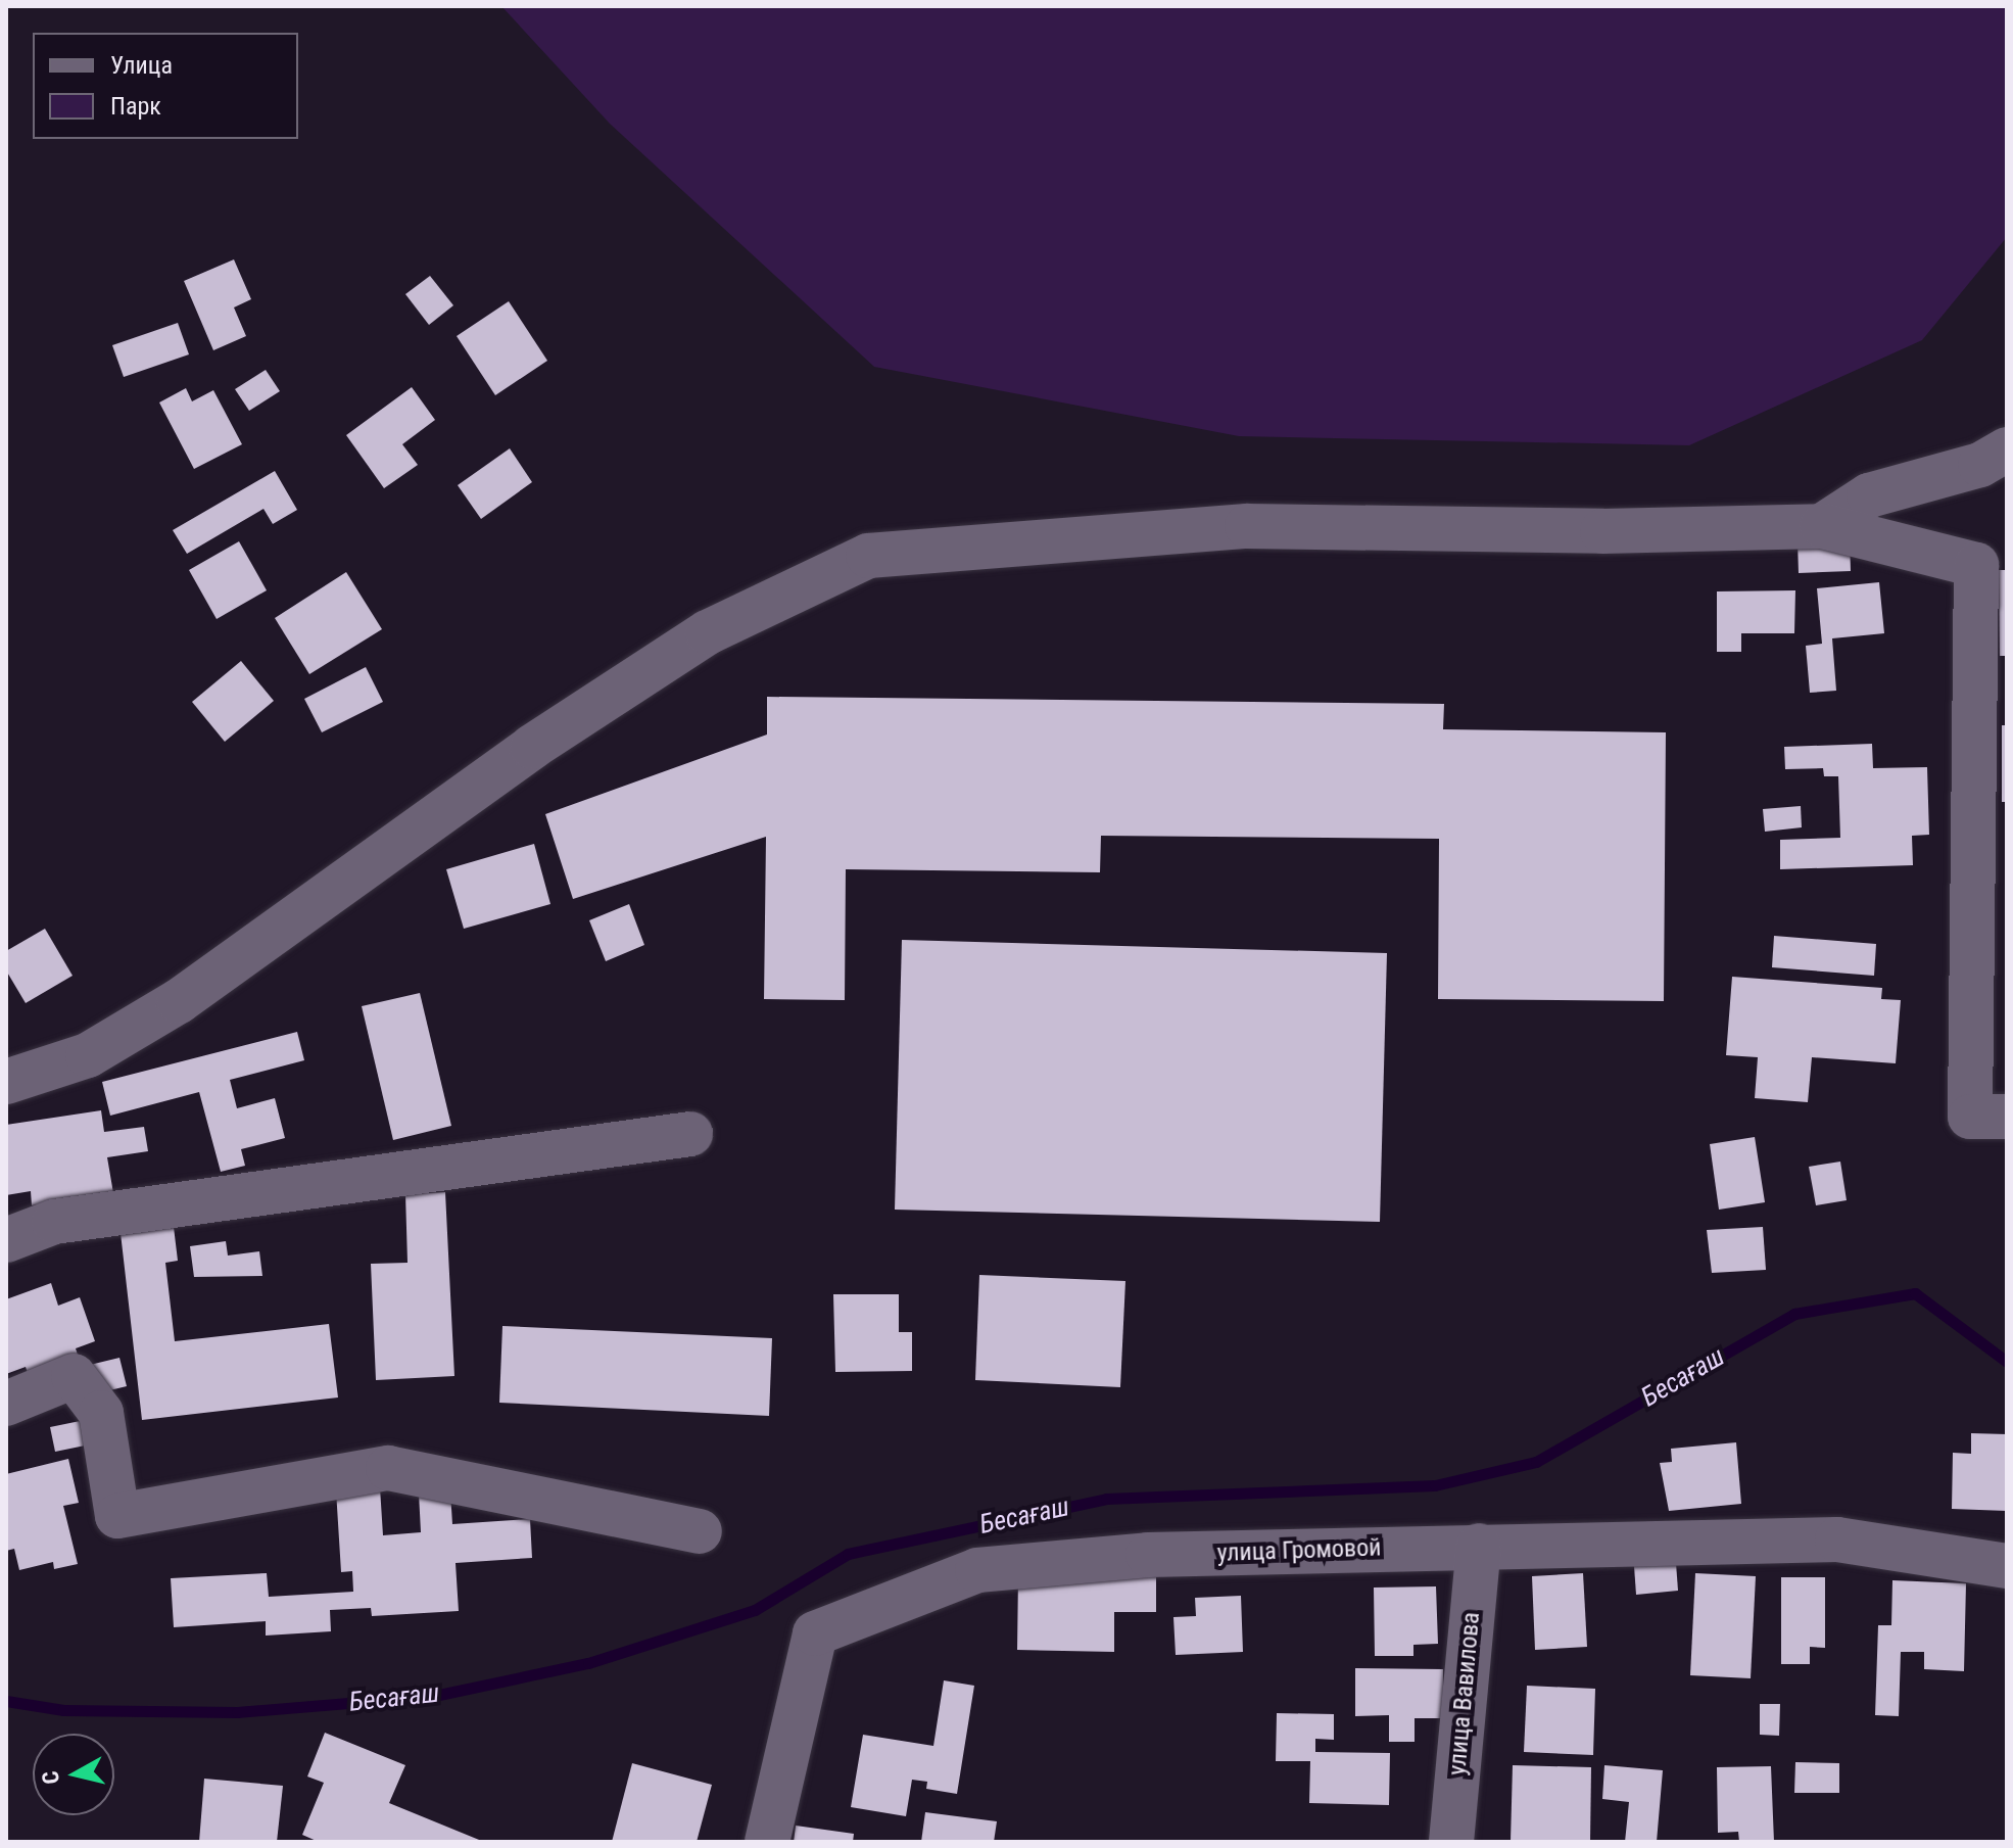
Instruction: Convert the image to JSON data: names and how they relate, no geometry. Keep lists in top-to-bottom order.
{
  "streets": {
    "street": ["улица Громовой", "улица Вавилова"]
  },
  "crossings": [
    ["улица Громовой", "улица Вавилова"]
  ],
  "water": ["Бесағаш"],
  "legend": ["Улица", "Парк"],
  "north": "left"
}
